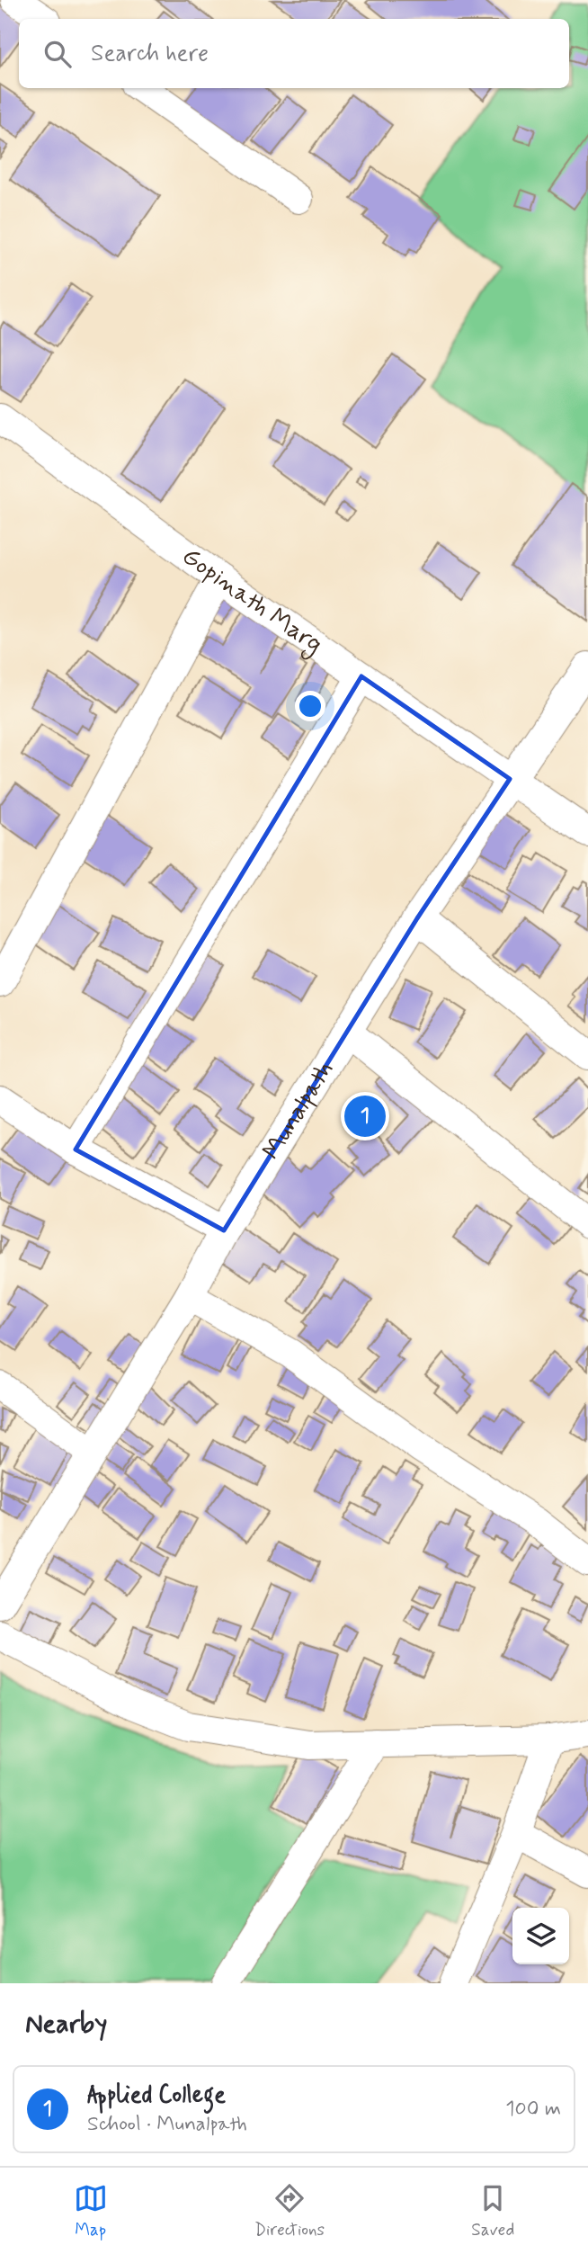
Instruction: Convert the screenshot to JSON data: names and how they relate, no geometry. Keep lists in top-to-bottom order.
{
  "streets": {
    "street": ["Gopinath Marg", "Munalpath"]
  },
  "page": {
    "search": "Search here",
    "pins": "1",
    "heading": "Nearby",
    "list": [
      {
        "mark": "1",
        "name": "Applied College",
        "note": "School · Munalpath",
        "value": "100 m"
      }
    ],
    "nav": ["Map", "Directions", "Saved"]
  }
}
